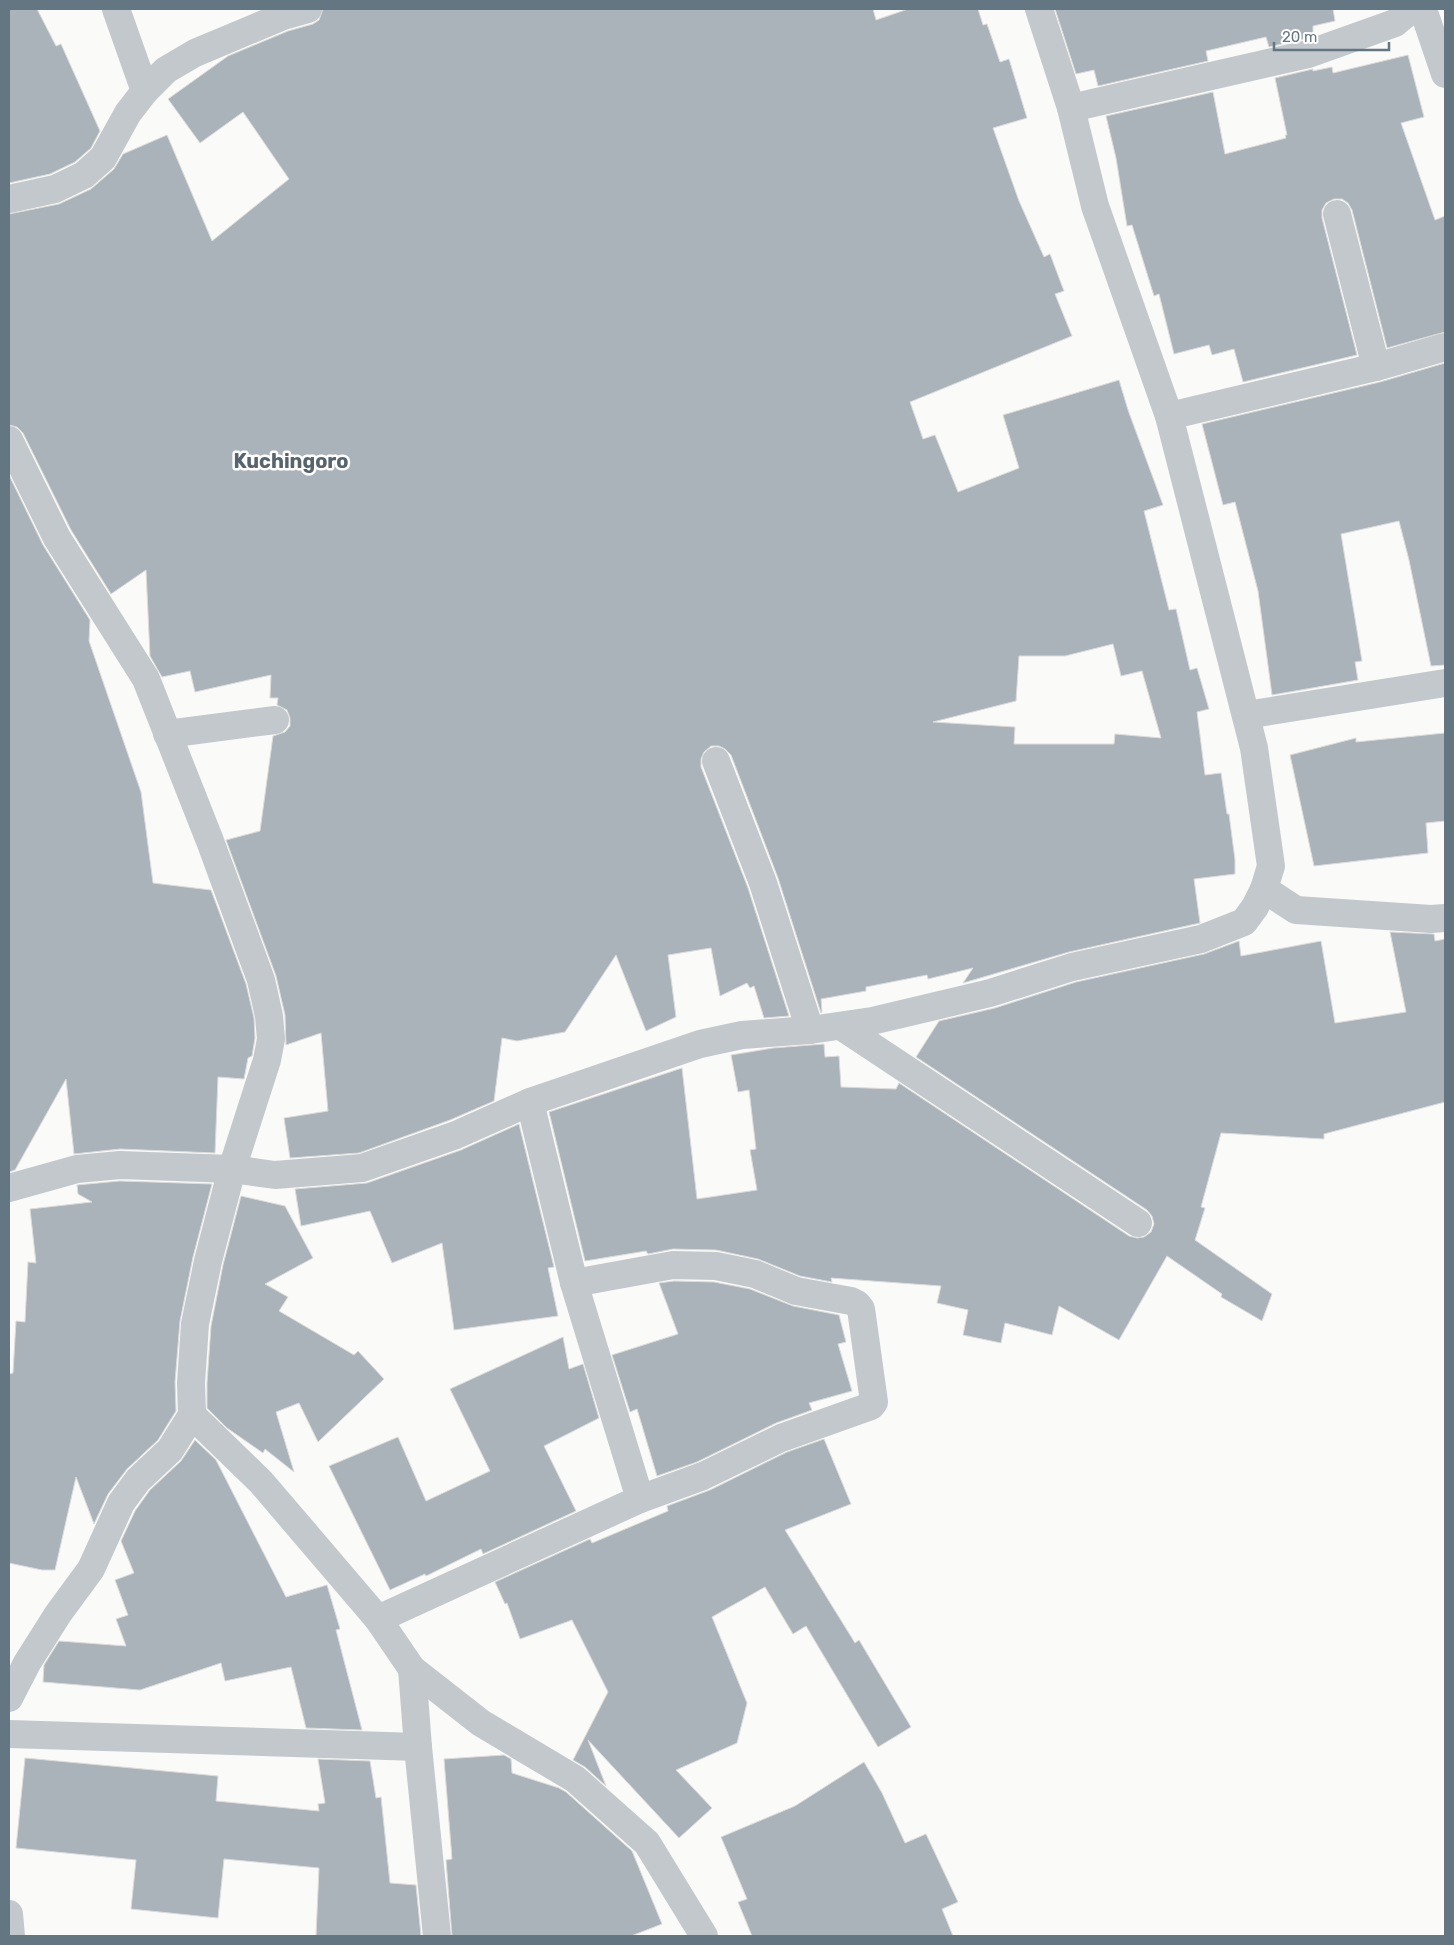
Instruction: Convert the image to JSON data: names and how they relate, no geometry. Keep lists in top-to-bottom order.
{
  "districts": ["Kuchingoro"],
  "scale_bar": "20 m"
}
